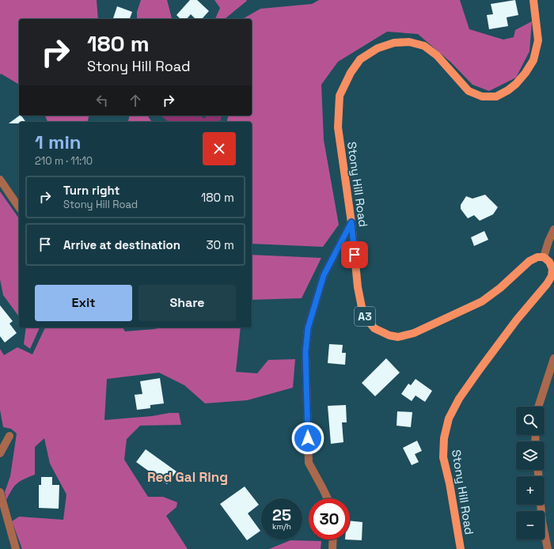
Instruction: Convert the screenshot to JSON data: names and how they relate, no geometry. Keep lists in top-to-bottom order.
{
  "streets": {
    "main road": ["Stony Hill Road", "A3"]
  },
  "districts": ["Red Gal Ring"],
  "page": {
    "turn": ["180 m", "Stony Hill Road"],
    "heading": ["1 min", "210 m · 11:10"],
    "list": [
      {
        "name": "Turn right",
        "note": "Stony Hill Road",
        "value": "180 m"
      },
      {
        "name": "Arrive at destination",
        "value": "30 m"
      }
    ],
    "buttons": ["Exit", "Share"],
    "map_buttons": ["+", "−"],
    "speed": "25 km/h",
    "limit": "30"
  }
}
